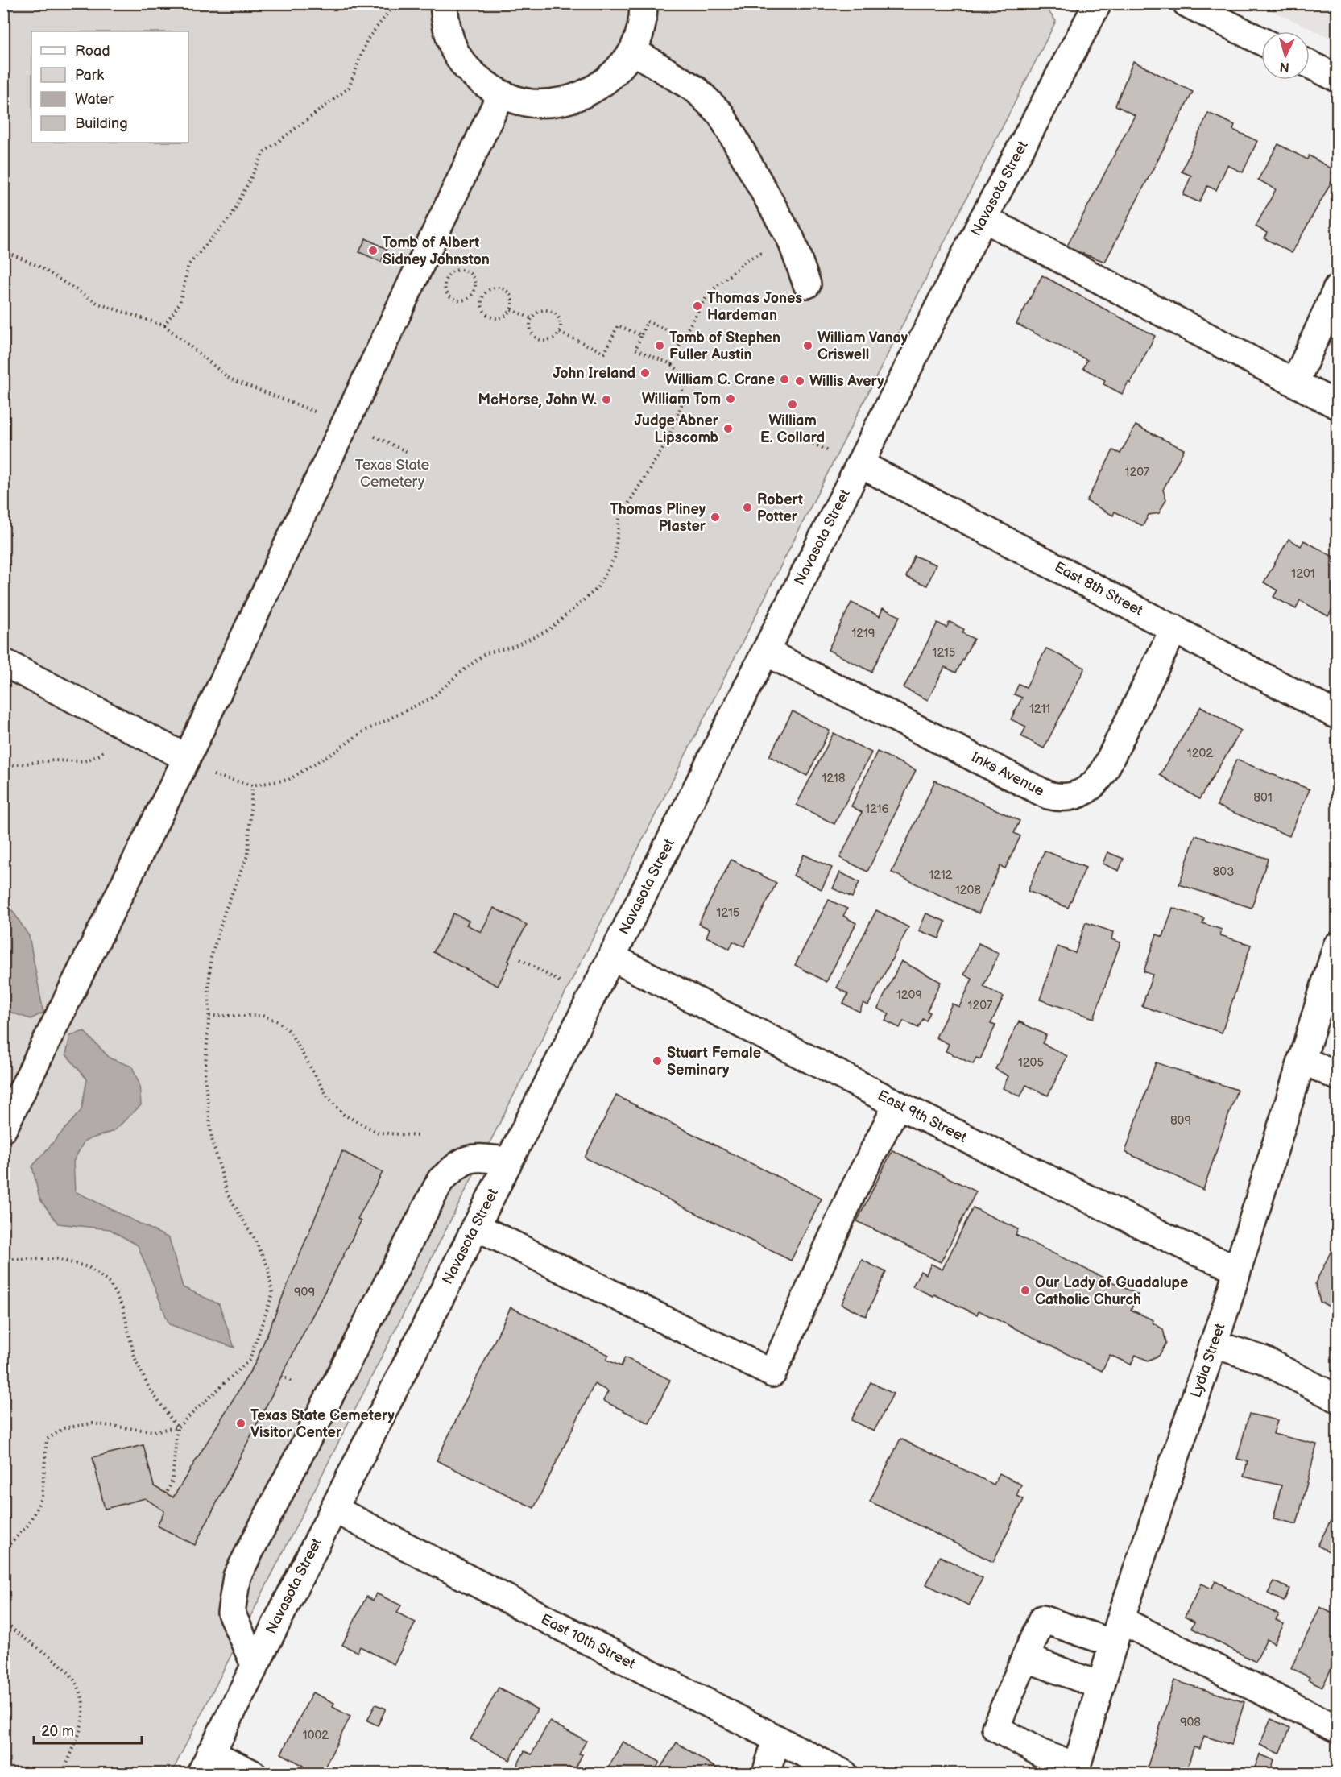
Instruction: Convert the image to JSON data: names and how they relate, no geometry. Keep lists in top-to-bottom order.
{
  "streets": {
    "street": [
      "Navasota Street",
      "East 8th Street",
      "Inks Avenue",
      "East 9th Street",
      "Lydia Street",
      "East 10th Street"
    ]
  },
  "crossings": [
    ["Navasota Street", "East 8th Street"],
    ["Navasota Street", "Inks Avenue"],
    ["Navasota Street", "East 9th Street"],
    ["Navasota Street", "East 10th Street"],
    ["East 8th Street", "Inks Avenue"],
    ["East 9th Street", "Lydia Street"]
  ],
  "parks": ["Texas State Cemetery"],
  "places": [
    "Tomb of Albert Sidney Johnston",
    "Thomas Jones Hardeman",
    "Tomb of Stephen Fuller Austin",
    "William Vanoy Criswell",
    "John Ireland",
    "William C. Crane",
    "Willis Avery",
    "William Tom",
    "McHorse, John W.",
    "William E. Collard",
    "Judge Abner Lipscomb",
    "Robert Potter",
    "Thomas Pliney Plaster",
    "Stuart Female Seminary",
    "Our Lady of Guadalupe Catholic Church",
    "Texas State Cemetery Visitor Center"
  ],
  "house_numbers": [
    "1207",
    "1201",
    "1219",
    "1215",
    "1211",
    "1202",
    "1218",
    "801",
    "1216",
    "803",
    "1212",
    "1208",
    "1215",
    "1209",
    "1207",
    "1205",
    "809",
    "909",
    "908",
    "1002"
  ],
  "legend": [
    "Road",
    "Park",
    "Water",
    "Building"
  ],
  "scale_bar": "20 m",
  "north": "bottom"
}
